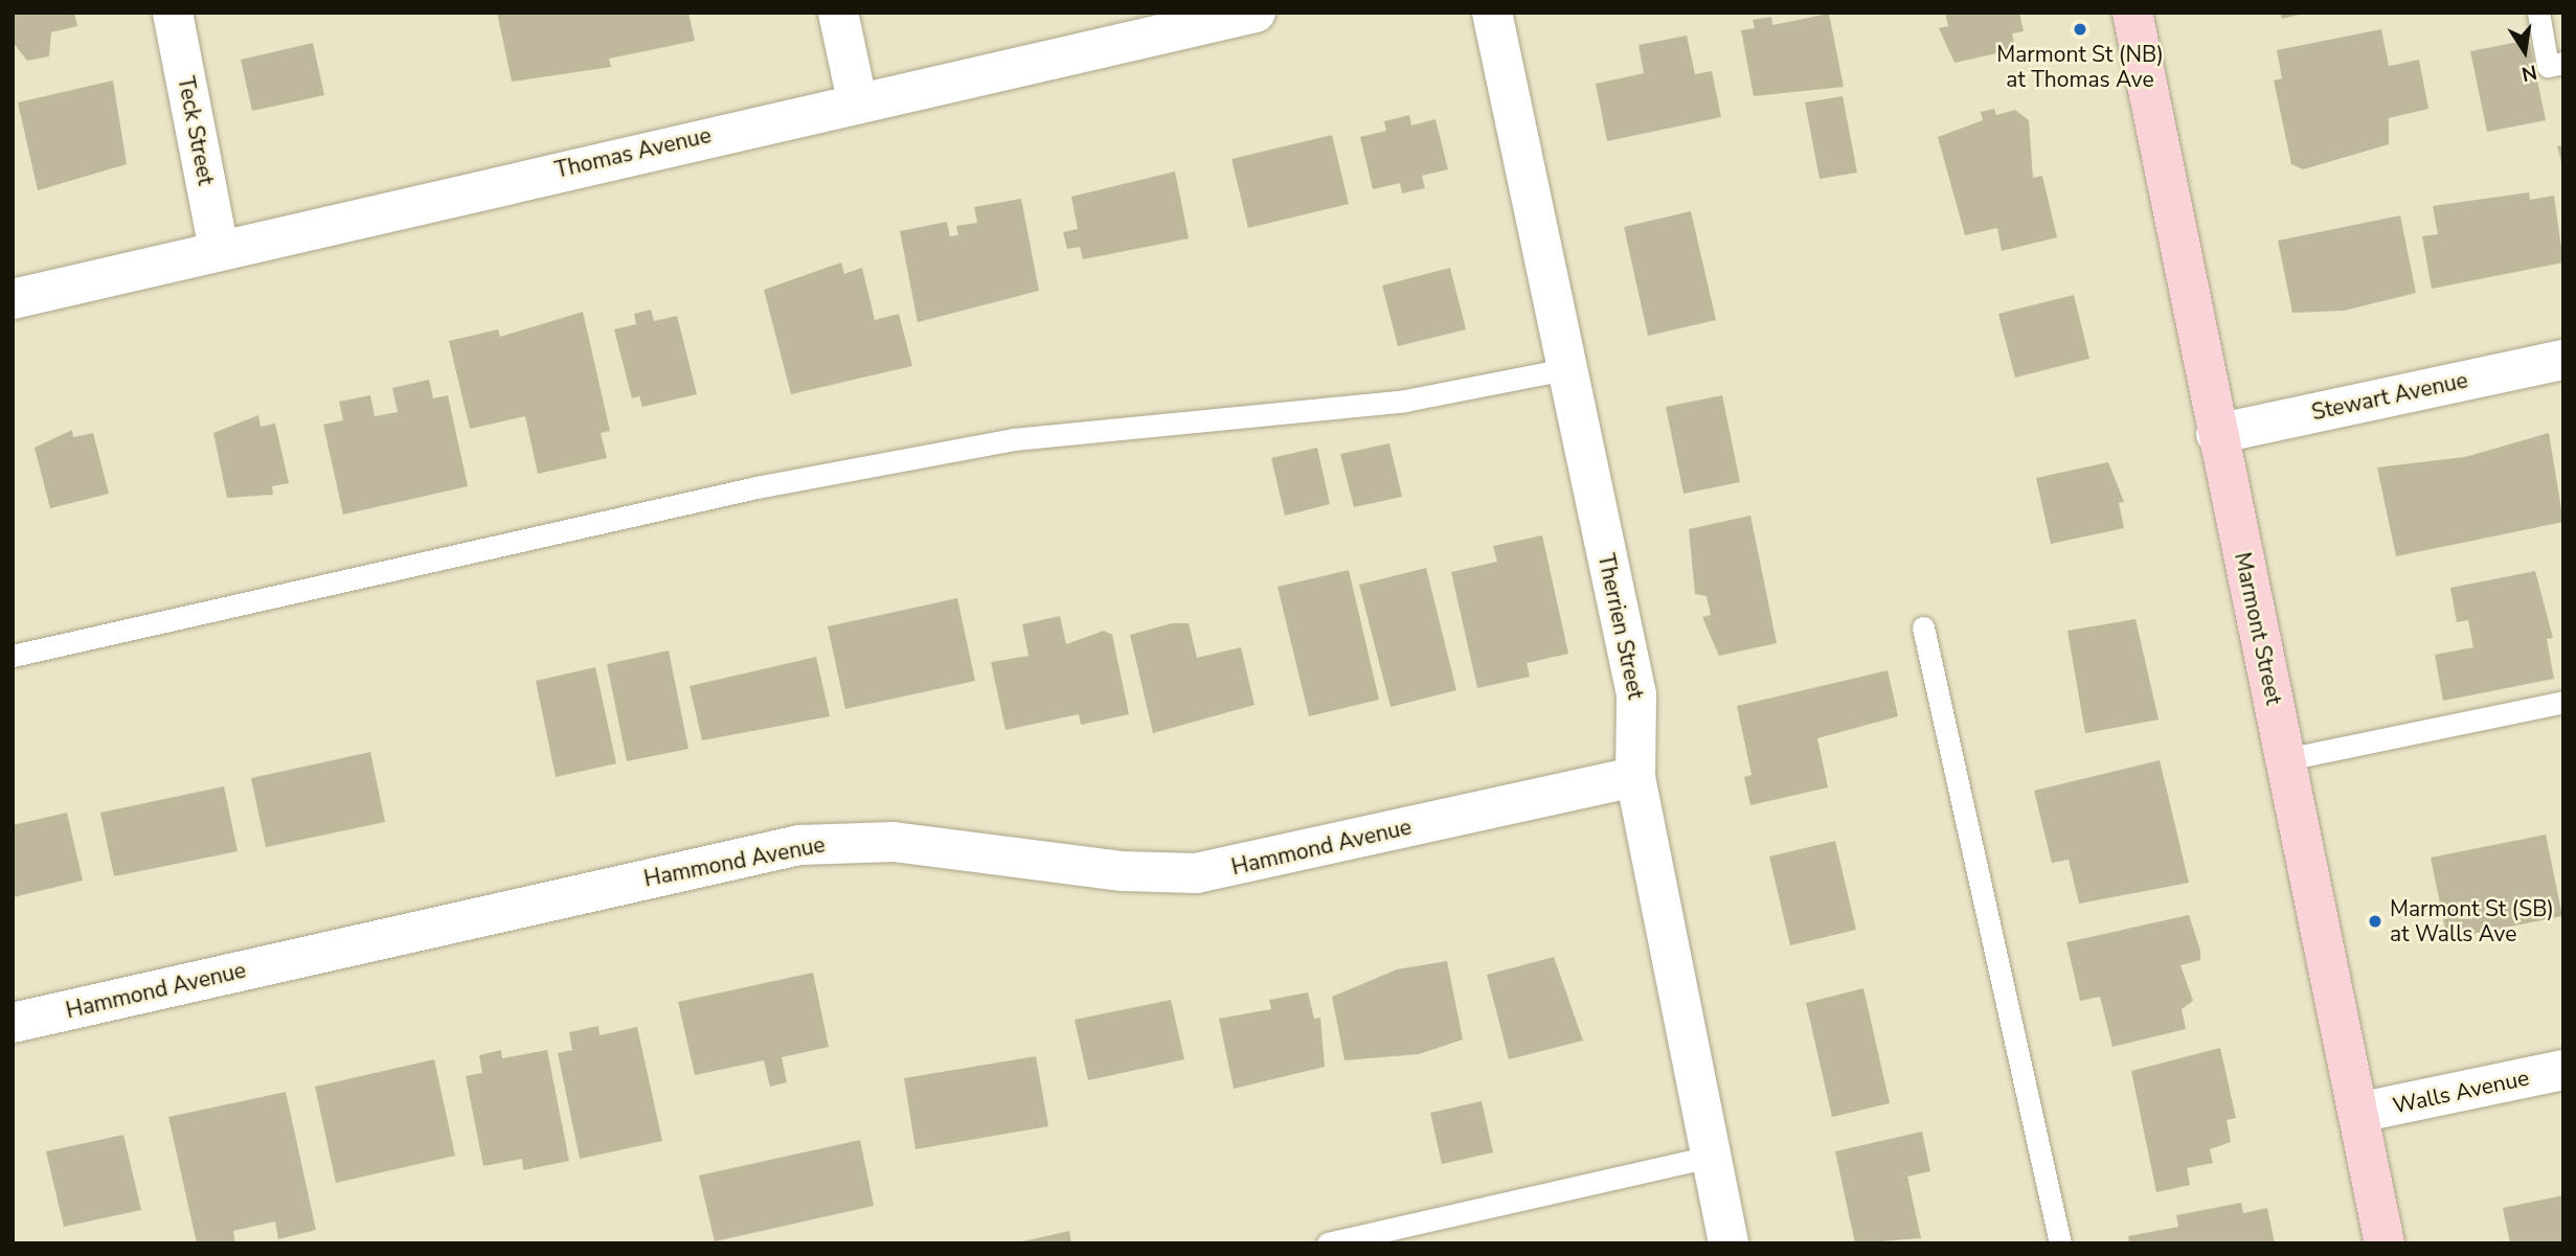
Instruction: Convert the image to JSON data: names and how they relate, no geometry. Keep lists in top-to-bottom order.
{
  "streets": {
    "main road": ["Marmont Street"],
    "street": [
      "Teck Street",
      "Thomas Avenue",
      "Stewart Avenue",
      "Therrien Street",
      "Hammond Avenue",
      "Walls Avenue"
    ]
  },
  "crossings": [
    ["Teck Street", "Thomas Avenue"],
    ["Stewart Avenue", "Marmont Street"],
    ["Therrien Street", "Hammond Avenue"],
    ["Marmont Street", "Walls Avenue"]
  ],
  "places": ["Marmont St (NB) at Thomas Ave", "Marmont St (SB) at Walls Ave"],
  "north": "bottom"
}
